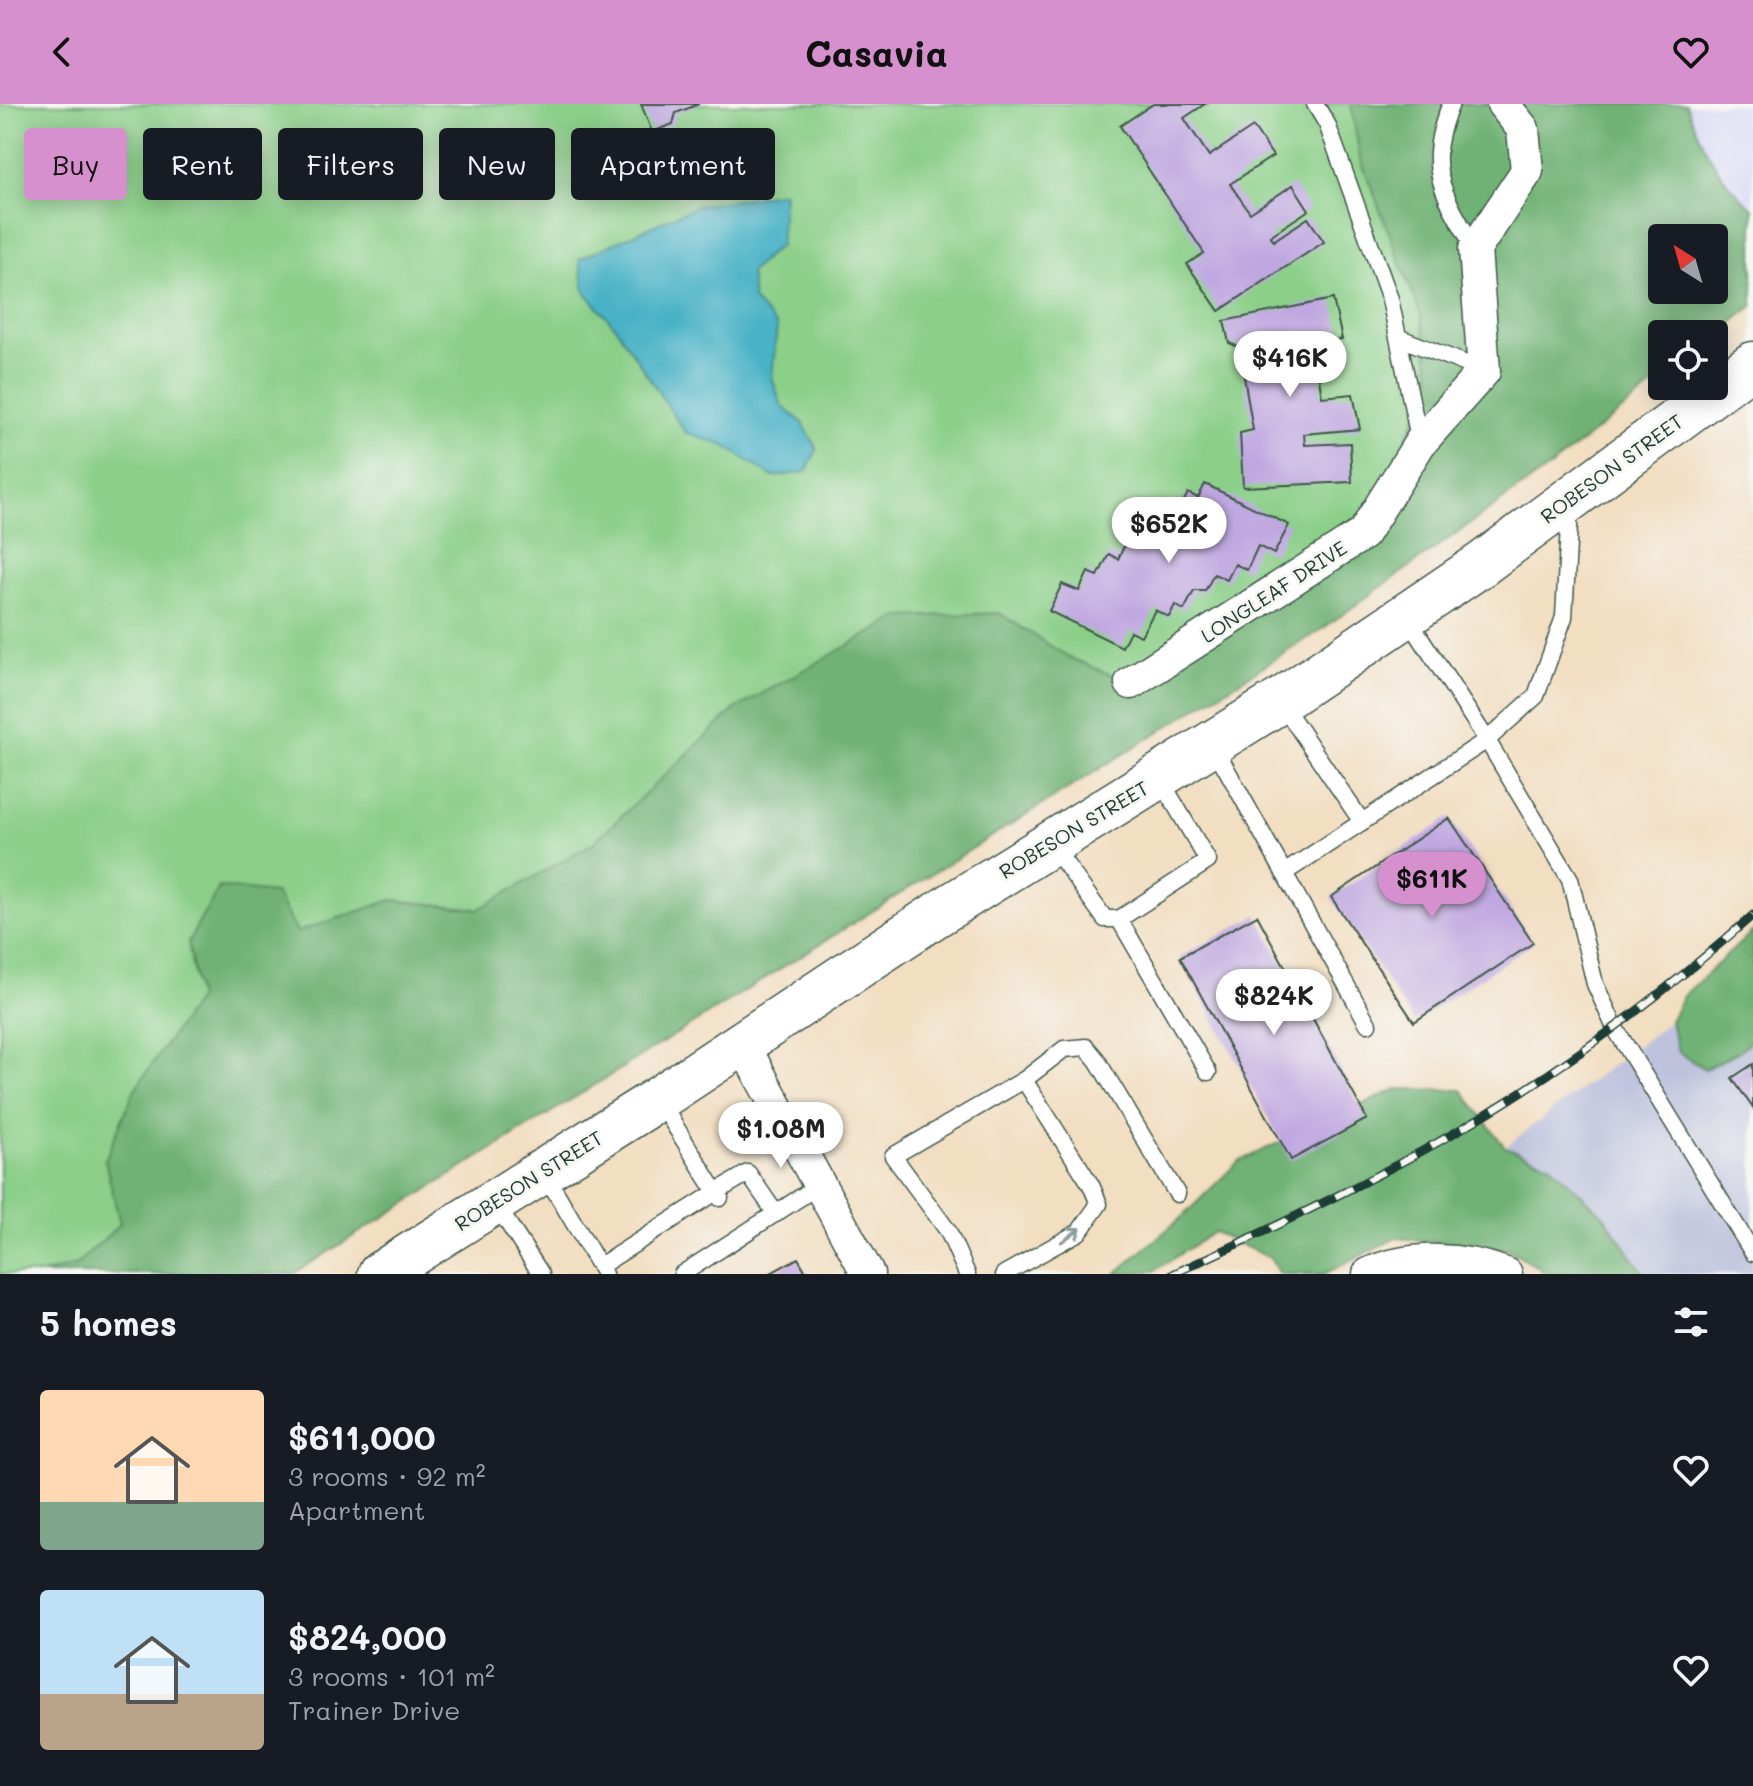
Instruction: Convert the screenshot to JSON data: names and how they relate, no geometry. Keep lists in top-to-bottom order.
{
  "streets": {
    "main road": ["ROBESON STREET"],
    "street": ["LONGLEAF DRIVE"]
  },
  "north": "top left",
  "page": {
    "header": "Casavia",
    "chip": [
      "Buy",
      "Rent",
      "Filters",
      "New",
      "Apartment"
    ],
    "price": [
      "$416K",
      "$652K",
      "$611K",
      "$824K",
      "$1.08M"
    ],
    "heading": "5 homes",
    "list": [
      {
        "name": "$611,000",
        "note": "3 rooms · 92 m² · Apartment"
      },
      {
        "name": "$824,000",
        "note": "3 rooms · 101 m² · Trainer Drive"
      }
    ]
  }
}
